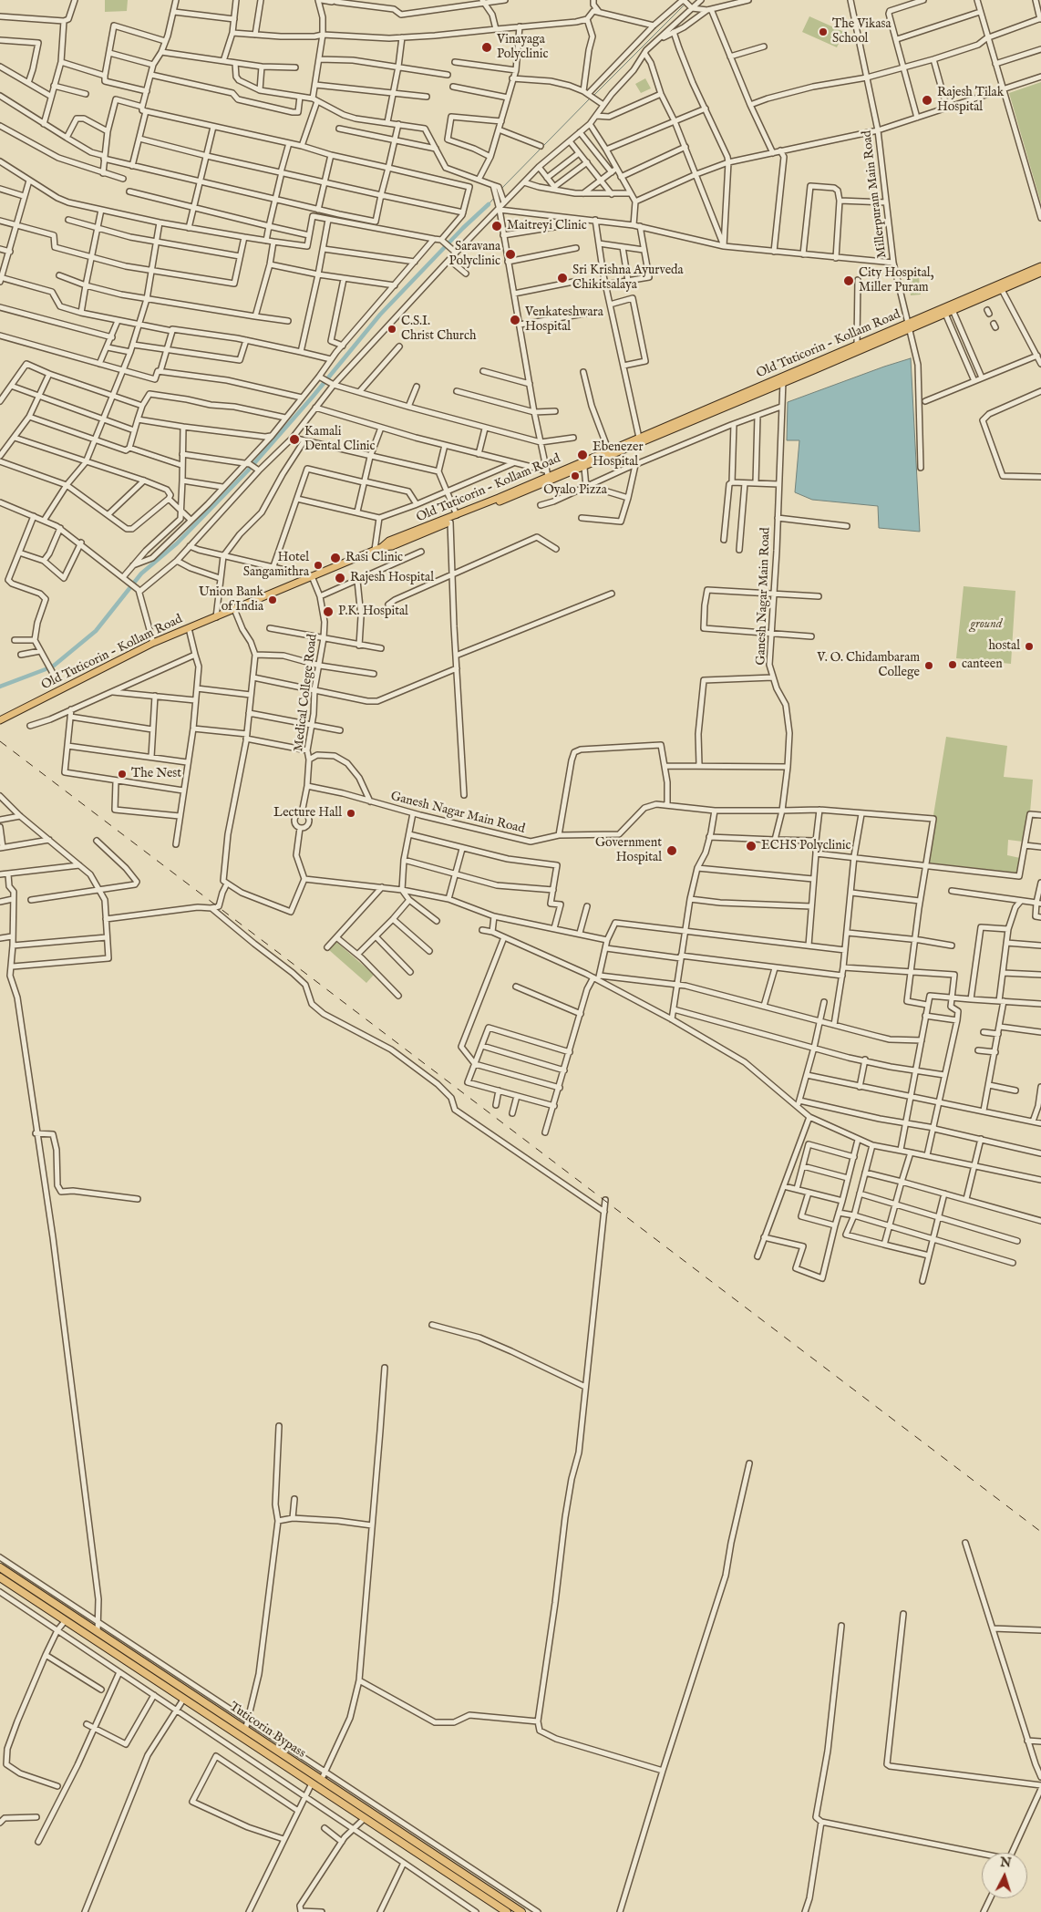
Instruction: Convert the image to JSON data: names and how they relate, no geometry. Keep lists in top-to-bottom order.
{
  "streets": {
    "highway": ["Tuticorin Bypass"],
    "main road": ["Old Tuticorin - Kollam Road"],
    "street": ["Millerpuram Main Road", "Ganesh Nagar Main Road", "Medical College Road"]
  },
  "crossings": [
    ["Millerpuram Main Road", "Old Tuticorin - Kollam Road"],
    ["Old Tuticorin - Kollam Road", "Ganesh Nagar Main Road"],
    ["Old Tuticorin - Kollam Road", "Medical College Road"],
    ["Ganesh Nagar Main Road", "Medical College Road"]
  ],
  "parks": ["ground"],
  "places": [
    "The Vikasa School",
    "Vinayaga Polyclinic",
    "Rajesh Tilak Hospital",
    "Maitreyi Clinic",
    "Saravana Polyclinic",
    "Sri Krishna Ayurveda Chikitsalaya",
    "City Hospital, Miller Puram",
    "Venkateshwara Hospital",
    "C.S.I. Christ Church",
    "Kamali Dental Clinic",
    "Ebenezer Hospital",
    "Oyalo Pizza",
    "Rasi Clinic",
    "Hotel Sangamithra",
    "Rajesh Hospital",
    "Union Bank of India",
    "P.K. Hospital",
    "hostal",
    "canteen",
    "V. O. Chidambaram College",
    "The Nest",
    "Lecture Hall",
    "ECHS Polyclinic",
    "Government Hospital"
  ],
  "north": "top"
}
